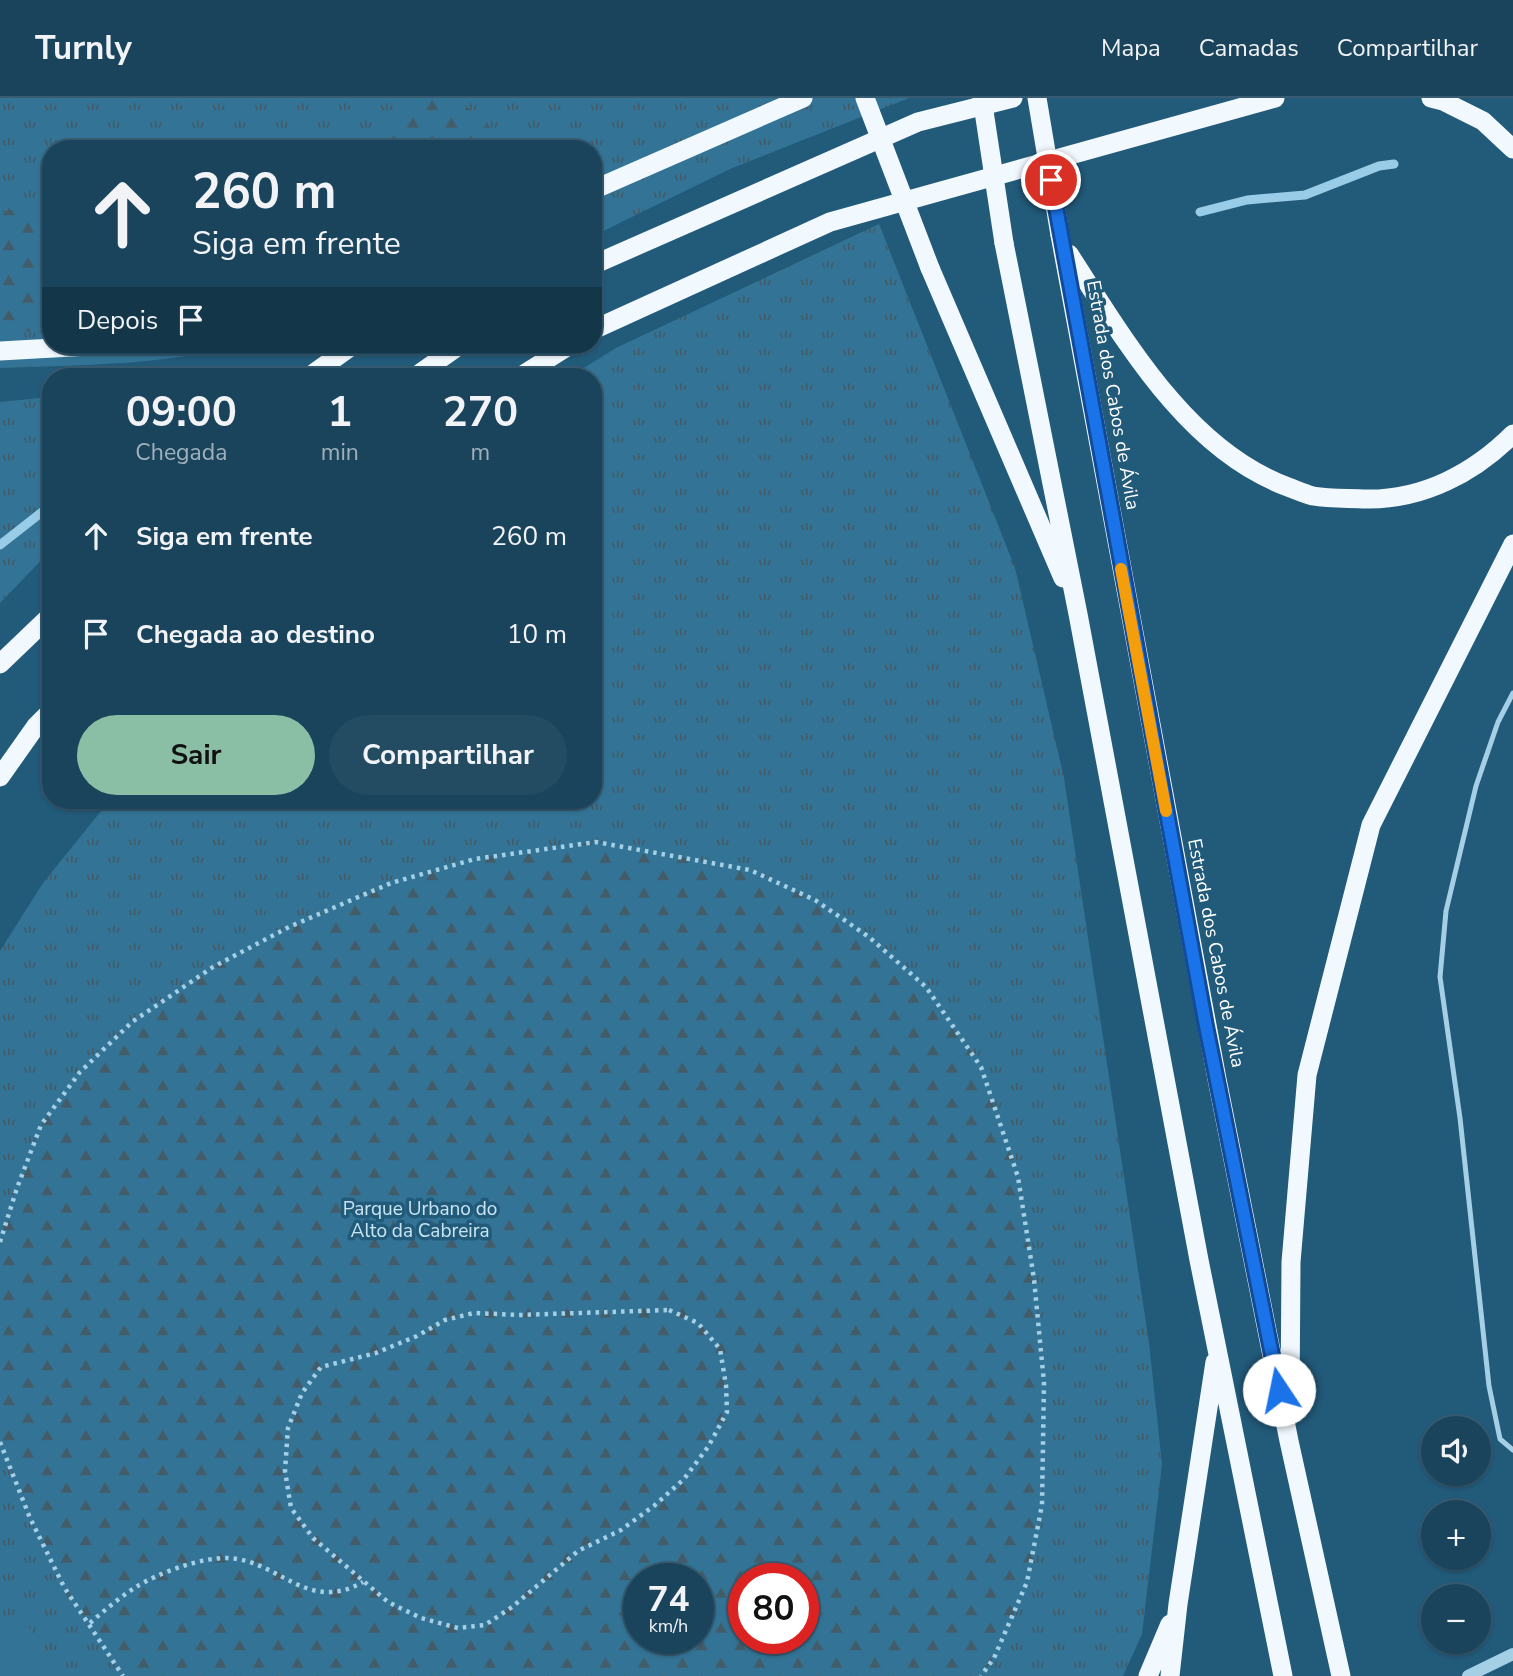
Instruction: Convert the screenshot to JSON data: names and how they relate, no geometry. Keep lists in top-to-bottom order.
{
  "streets": {
    "highway": ["Estrada dos Cabos de Ávila"]
  },
  "parks": ["Parque Urbano do Alto da Cabreira"],
  "page": {
    "header": "Turnly",
    "nav": ["Mapa", "Camadas", "Compartilhar"],
    "turn": ["260 m", "Siga em frente"],
    "then": "Depois",
    "eta": [
      "09:00",
      "Chegada",
      "1",
      "min",
      "270",
      "m"
    ],
    "list": [
      {
        "name": "Siga em frente",
        "value": "260 m"
      },
      {
        "name": "Chegada ao destino",
        "value": "10 m"
      }
    ],
    "buttons": ["Sair", "Compartilhar"],
    "map_buttons": ["+", "−"],
    "speed": "74 km/h",
    "limit": "80"
  }
}
